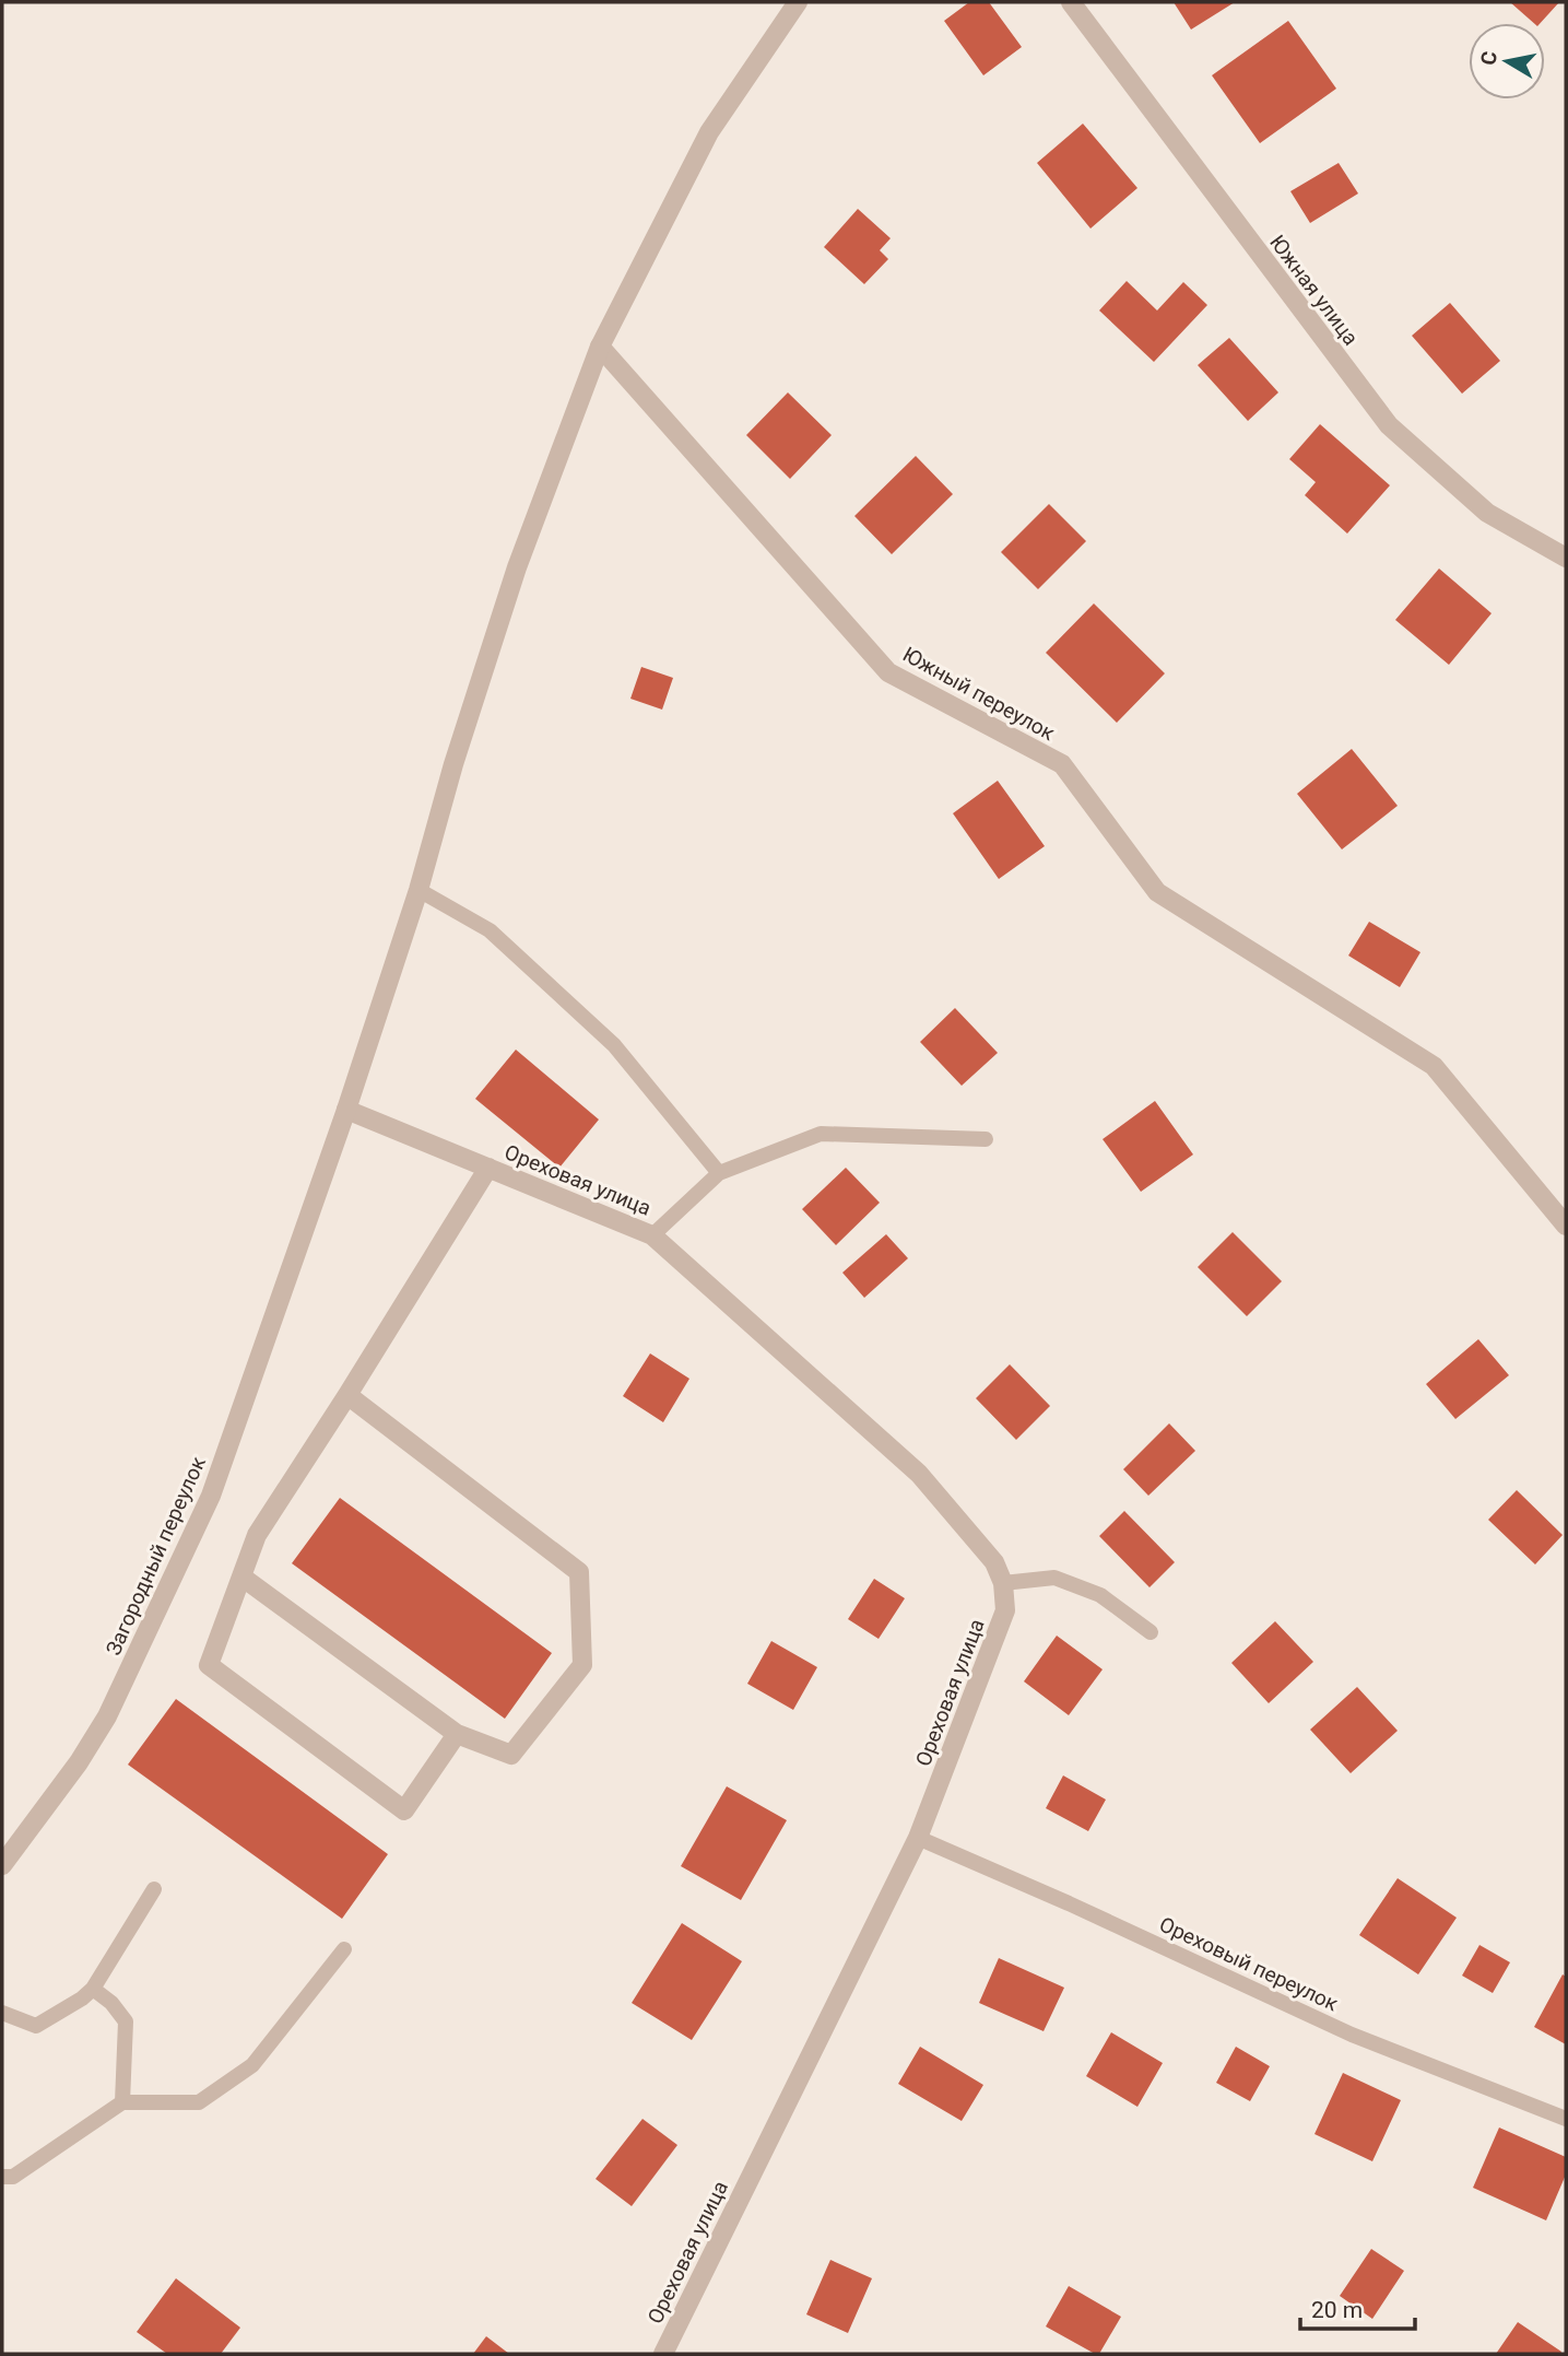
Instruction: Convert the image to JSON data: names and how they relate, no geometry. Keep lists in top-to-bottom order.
{
  "streets": {
    "street": [
      "Южная улица",
      "Южный переулок",
      "Ореховая улица",
      "Загородный переулок"
    ],
    "lane": ["Ореховый переулок"]
  },
  "crossings": [
    ["Южный переулок", "Загородный переулок"],
    ["Ореховая улица", "Загородный переулок"],
    ["Ореховая улица", "Ореховый переулок"]
  ],
  "scale_bar": "20 m",
  "north": "left"
}
